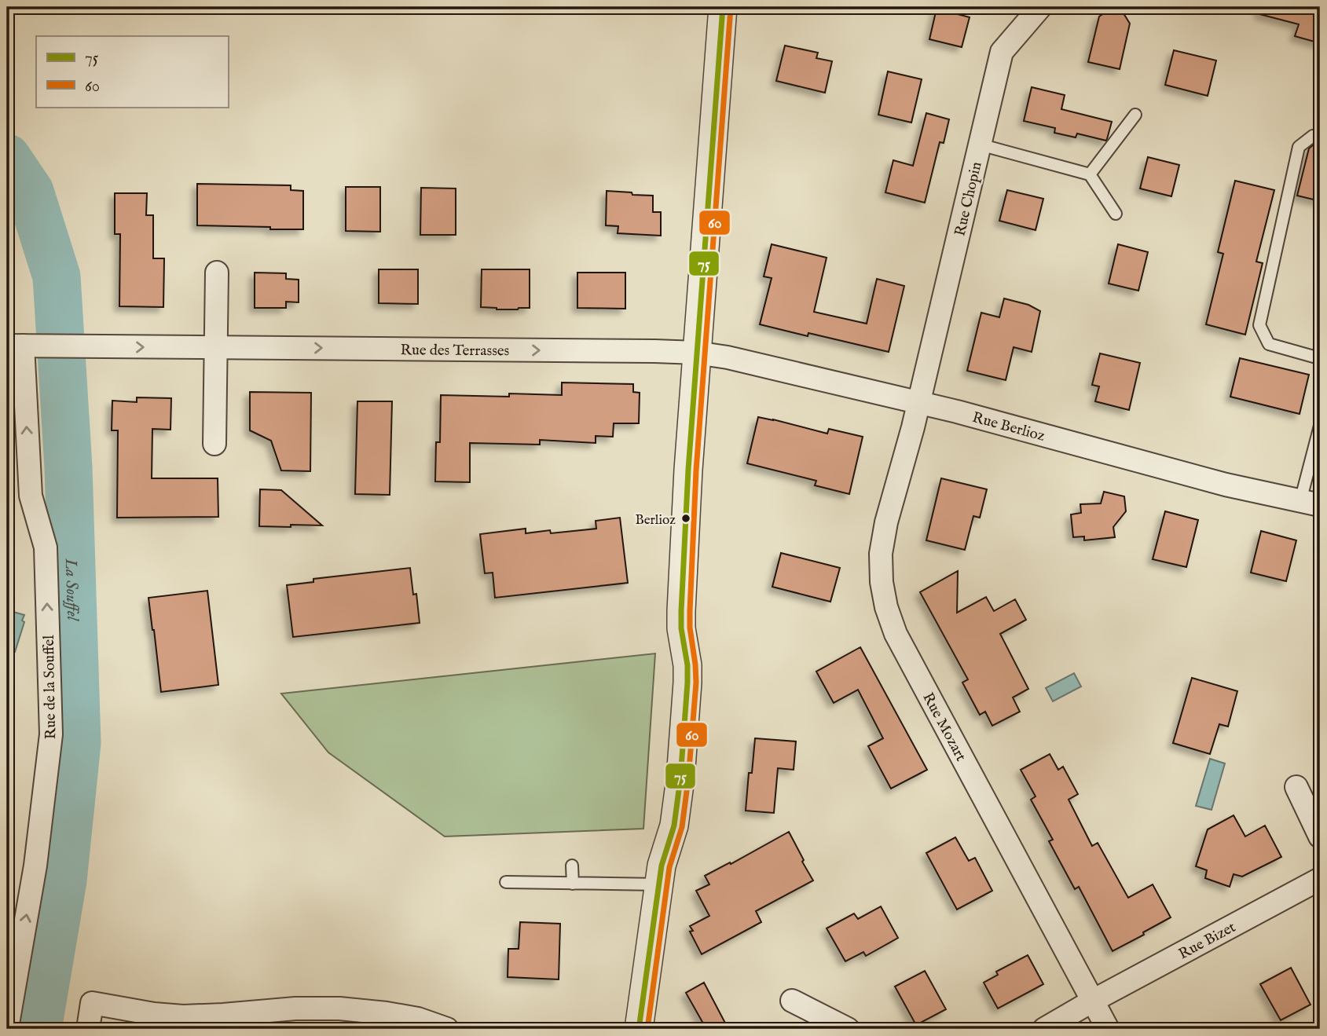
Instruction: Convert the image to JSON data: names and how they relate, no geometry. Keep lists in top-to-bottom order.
{
  "streets": {
    "street": [
      "Rue Chopin",
      "Rue des Terrasses",
      "Rue Berlioz",
      "Rue de la Souffel",
      "Rue Mozart",
      "Rue Bizet"
    ]
  },
  "crossings": [
    ["Rue Chopin", "Rue Berlioz"],
    ["Rue Chopin", "Rue Mozart"],
    ["Rue des Terrasses", "Rue Berlioz"],
    ["Rue des Terrasses", "Rue de la Souffel"],
    ["Rue Berlioz", "Rue Mozart"],
    ["Rue Mozart", "Rue Bizet"]
  ],
  "one_way": ["Rue des Terrasses", "Rue de la Souffel"],
  "water": ["La Souffel"],
  "places": ["Berlioz"],
  "lines": ["transit line 75", "transit line 60"],
  "legend": ["75", "60"]
}
